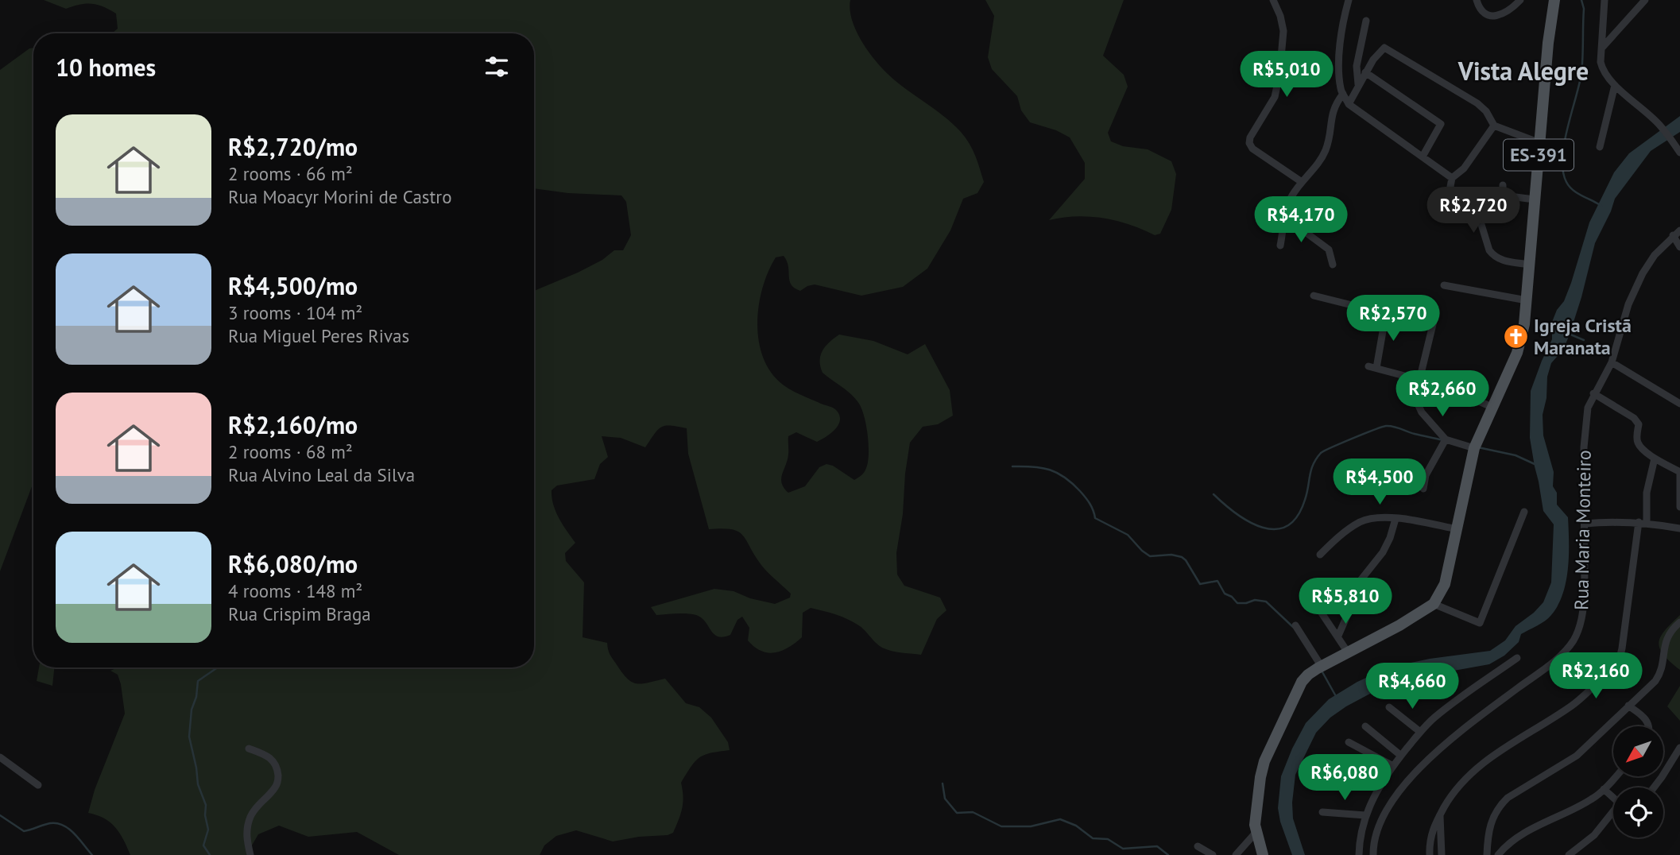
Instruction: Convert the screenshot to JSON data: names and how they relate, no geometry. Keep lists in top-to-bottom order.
{
  "streets": {
    "main road": ["ES-391"],
    "street": ["Rua Maria Monteiro"]
  },
  "districts": ["Vista Alegre"],
  "places": {
    "church": ["Igreja Cristã Maranata"]
  },
  "north": "bottom left",
  "page": {
    "heading": "10 homes",
    "price": [
      "R$5,010",
      "R$2,720",
      "R$4,170",
      "R$2,570",
      "R$2,660",
      "R$4,500",
      "R$5,810",
      "R$2,160",
      "R$4,660",
      "R$6,080"
    ],
    "list": [
      {
        "name": "R$2,720/mo",
        "note": "2 rooms · 66 m² · Rua Moacyr Morini de Castro"
      },
      {
        "name": "R$4,500/mo",
        "note": "3 rooms · 104 m² · Rua Miguel Peres Rivas"
      },
      {
        "name": "R$2,160/mo",
        "note": "2 rooms · 68 m² · Rua Alvino Leal da Silva"
      },
      {
        "name": "R$6,080/mo",
        "note": "4 rooms · 148 m² · Rua Crispim Braga"
      }
    ]
  }
}
